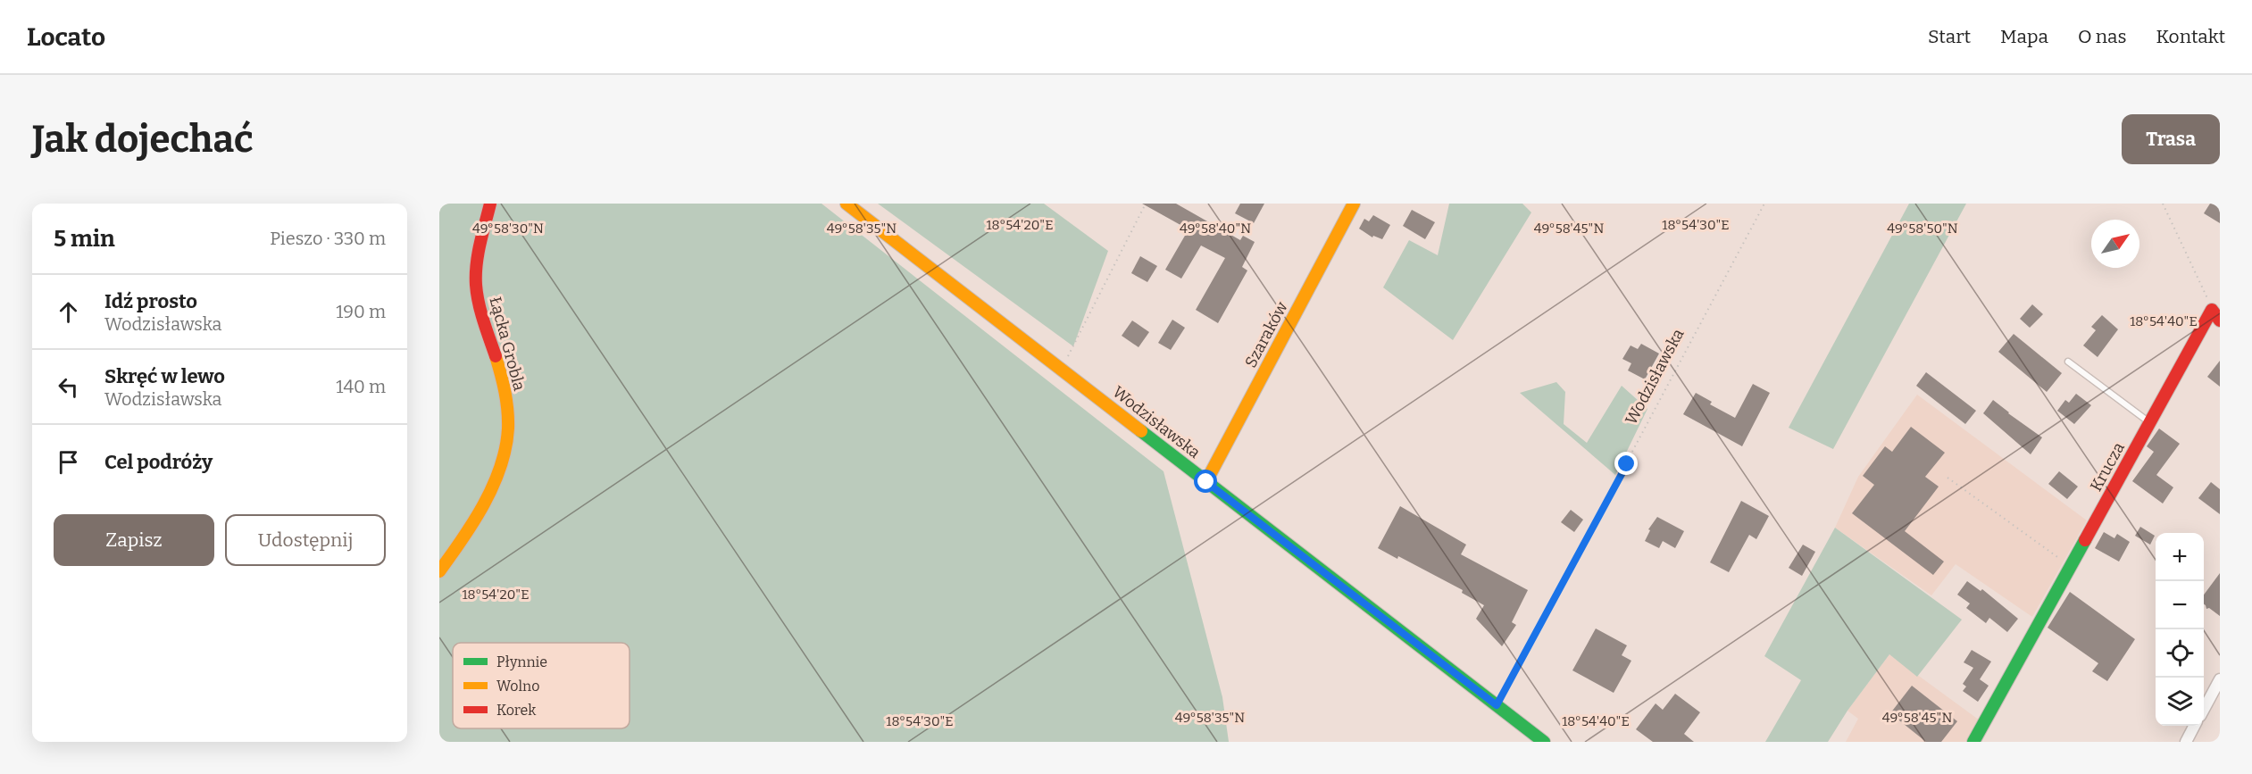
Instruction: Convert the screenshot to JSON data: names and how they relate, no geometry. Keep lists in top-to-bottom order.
{
  "streets": {
    "street": [
      "Szaraków",
      "Łącka Grobla",
      "Wodzisławska",
      "Krucza"
    ]
  },
  "crossings": [
    ["Szaraków", "Wodzisławska"]
  ],
  "legend": ["Płynnie", "Wolno", "Korek"],
  "north": "top right",
  "page": {
    "header": "Locato",
    "nav": [
      "Start",
      "Mapa",
      "O nas",
      "Kontakt"
    ],
    "buttons": [
      "Trasa",
      ["Zapisz", "Udostępnij"]
    ],
    "title": "Jak dojechać",
    "heading": ["5 min", "Pieszo · 330 m"],
    "list": [
      ["Idź prosto", "Wodzisławska", "190 m"],
      ["Skręć w lewo", "Wodzisławska", "140 m"],
      "Cel podróży"
    ],
    "map_buttons": ["+", "−"]
  },
  "coordinates": [
    "18°54'20\"E",
    "18°54'30\"E",
    "49°58'50\"N",
    "49°58'30\"N",
    "49°58'35\"N",
    "49°58'40\"N",
    "49°58'45\"N",
    "18°54'40\"E"
  ]
}
